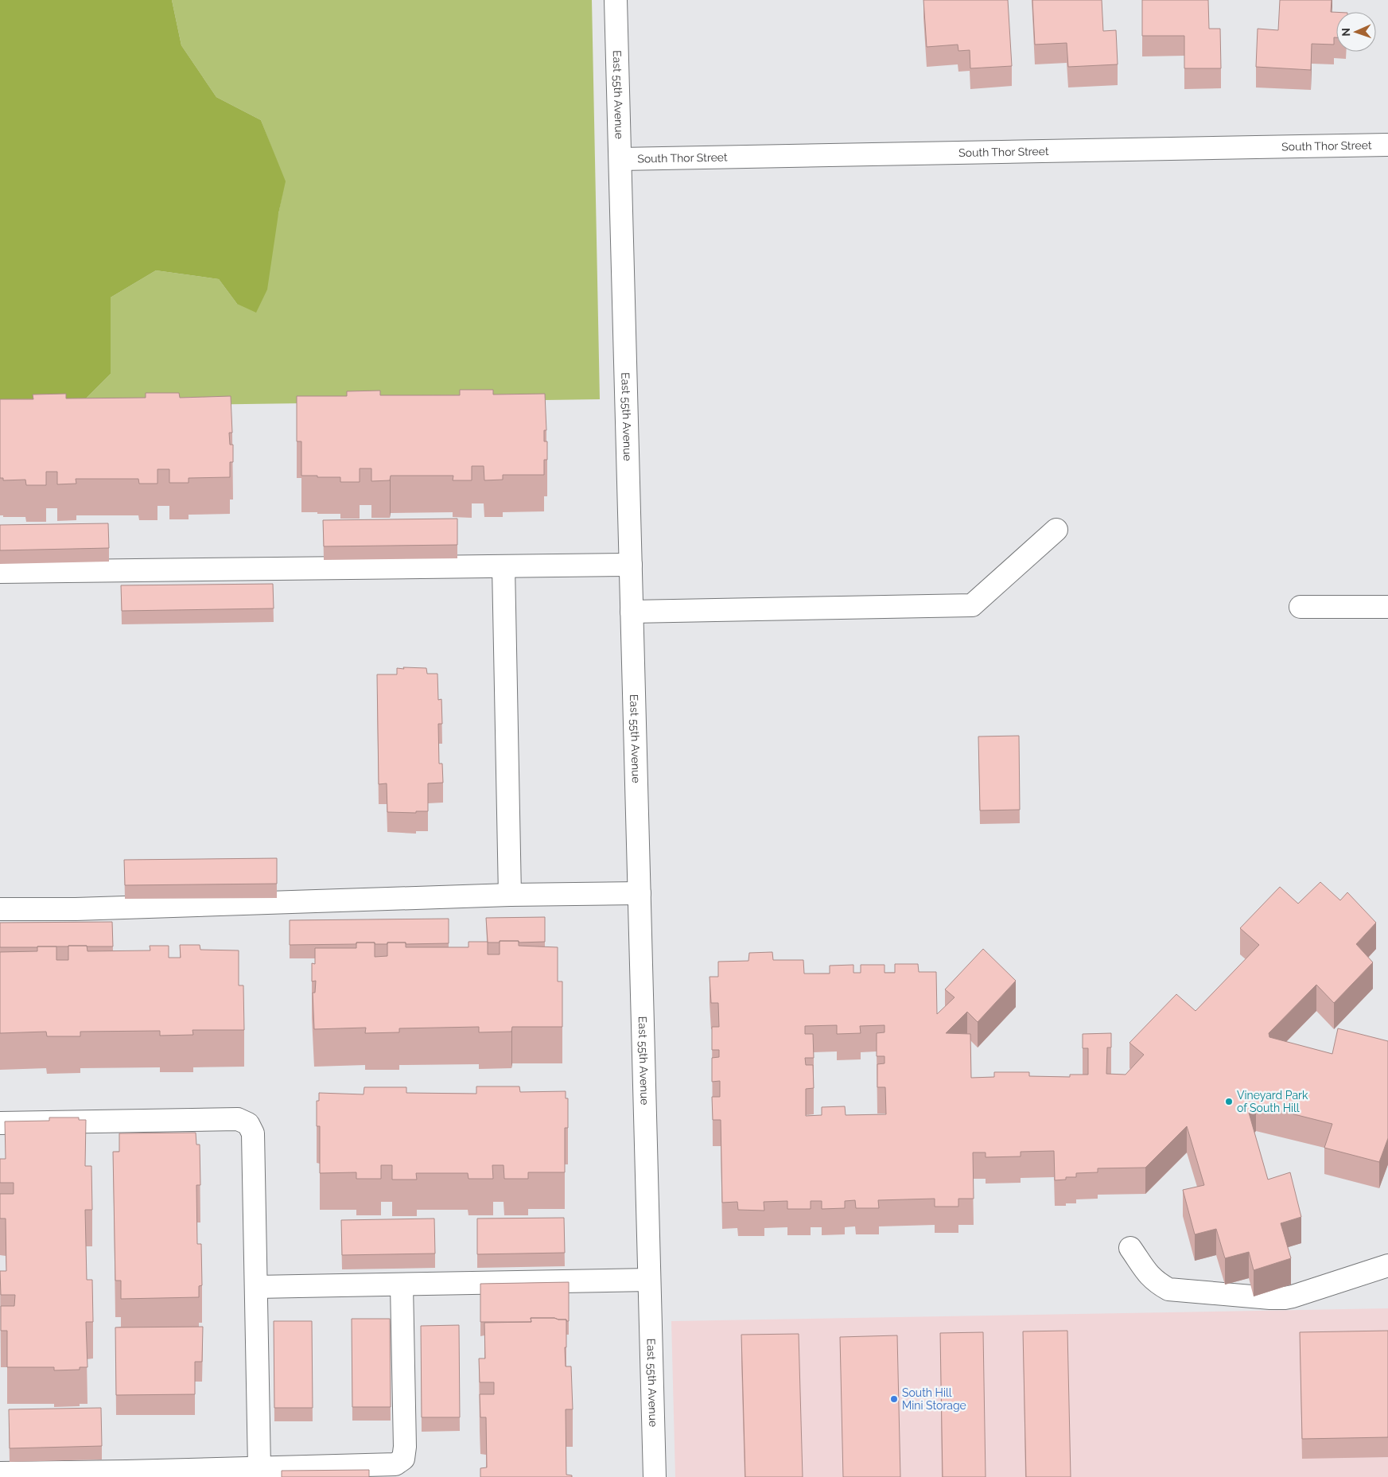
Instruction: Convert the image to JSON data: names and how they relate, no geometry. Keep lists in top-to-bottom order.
{
  "streets": {
    "street": ["East 55th Avenue", "South Thor Street"]
  },
  "crossings": [
    ["East 55th Avenue", "South Thor Street"]
  ],
  "places": ["Vineyard Park of South Hill", "South Hill Mini Storage"],
  "north": "left"
}
